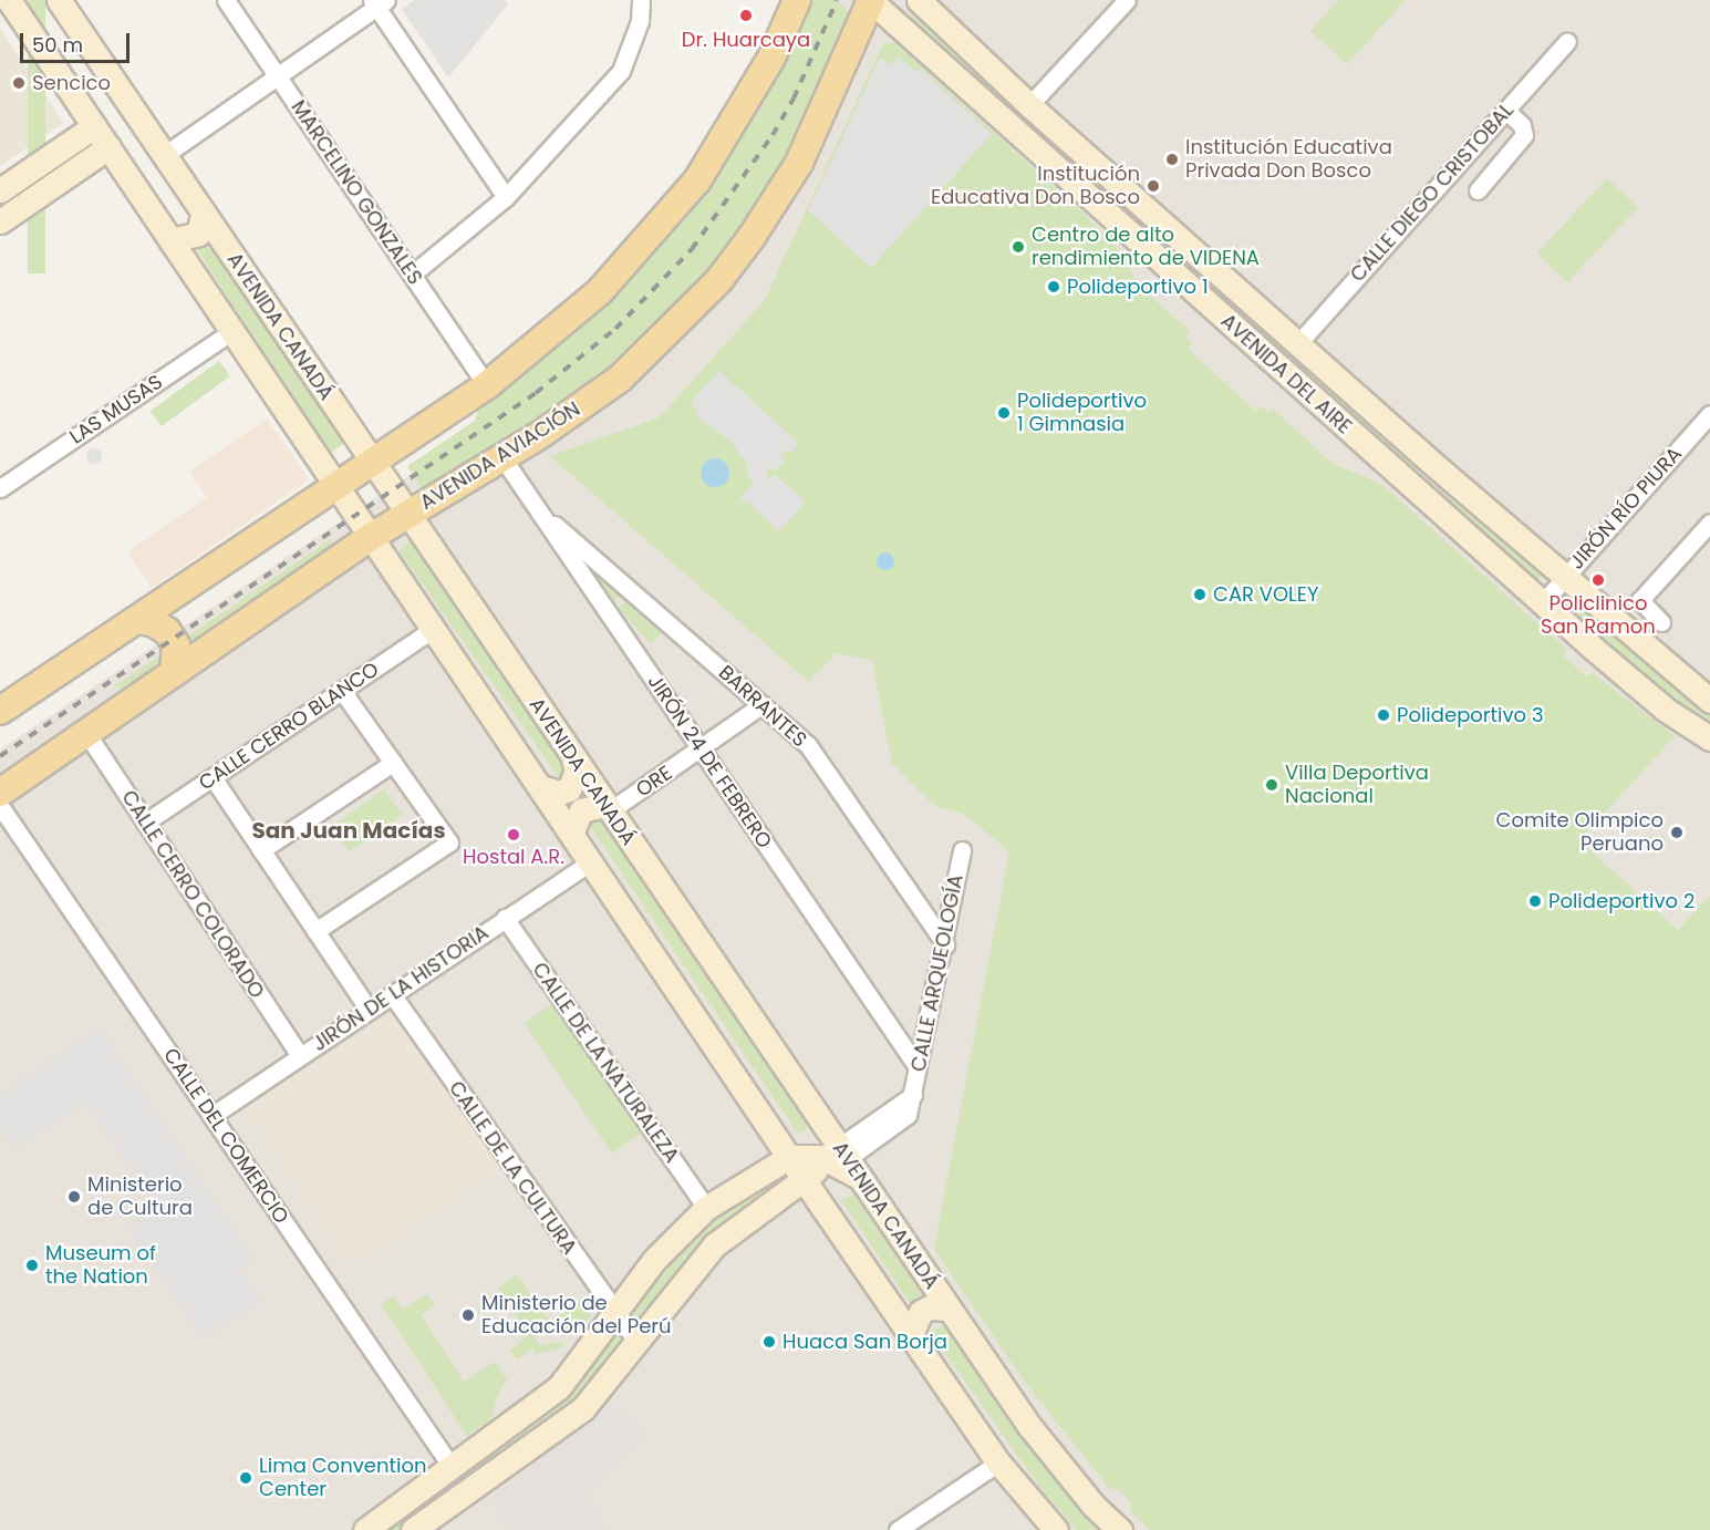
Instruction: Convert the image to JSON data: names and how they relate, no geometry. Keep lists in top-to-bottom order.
{
  "streets": {
    "main road": ["AVENIDA CANADÁ", "AVENIDA DEL AIRE", "AVENIDA AVIACIÓN"],
    "street": [
      "MARCELINO GONZALES",
      "CALLE DIEGO CRISTOBAL",
      "LAS MUSAS",
      "JIRÓN RÍO PIURA",
      "BARRANTES",
      "CALLE CERRO BLANCO",
      "JIRÓN 24 DE FEBRERO",
      "ORE",
      "CALLE CERRO COLORADO",
      "CALLE ARQUEOLOGÍA",
      "JIRÓN DE LA HISTORIA",
      "CALLE DE LA NATURALEZA",
      "CALLE DEL COMERCIO",
      "CALLE DE LA CULTURA"
    ]
  },
  "crossings": [
    ["CALLE DIEGO CRISTOBAL", "AVENIDA DEL AIRE"],
    ["AVENIDA CANADÁ", "LAS MUSAS"],
    ["AVENIDA CANADÁ", "AVENIDA AVIACIÓN"],
    ["AVENIDA CANADÁ", "CALLE CERRO BLANCO"],
    ["AVENIDA CANADÁ", "ORE"],
    ["AVENIDA CANADÁ", "CALLE ARQUEOLOGÍA"],
    ["AVENIDA CANADÁ", "JIRÓN DE LA HISTORIA"],
    ["AVENIDA DEL AIRE", "AVENIDA AVIACIÓN"],
    ["AVENIDA DEL AIRE", "JIRÓN RÍO PIURA"],
    ["AVENIDA AVIACIÓN", "JIRÓN 24 DE FEBRERO"],
    ["AVENIDA AVIACIÓN", "CALLE CERRO COLORADO"],
    ["BARRANTES", "JIRÓN 24 DE FEBRERO"],
    ["BARRANTES", "ORE"],
    ["BARRANTES", "CALLE ARQUEOLOGÍA"],
    ["CALLE CERRO BLANCO", "CALLE CERRO COLORADO"],
    ["JIRÓN 24 DE FEBRERO", "ORE"],
    ["JIRÓN 24 DE FEBRERO", "CALLE ARQUEOLOGÍA"],
    ["CALLE CERRO COLORADO", "JIRÓN DE LA HISTORIA"],
    ["JIRÓN DE LA HISTORIA", "CALLE DE LA NATURALEZA"],
    ["JIRÓN DE LA HISTORIA", "CALLE DEL COMERCIO"],
    ["JIRÓN DE LA HISTORIA", "CALLE DE LA CULTURA"]
  ],
  "districts": ["San Juan Macías"],
  "places": [
    "Dr. Huarcaya",
    "Sencico",
    "Institución Educativa Privada Don Bosco",
    "Institución Educativa Don Bosco",
    "Centro de alto rendimiento de VIDENA",
    "Polideportivo 1",
    "Polideportivo 1 Gimnasia",
    "Policlinico San Ramon",
    "CAR VOLEY",
    "Polideportivo 3",
    "Villa Deportiva Nacional",
    "Comite Olimpico Peruano",
    "Hostal A.R.",
    "Polideportivo 2",
    "Ministerio de Cultura",
    "Museum of the Nation",
    "Ministerio de Educación del Perú",
    "Huaca San Borja",
    "Lima Convention Center"
  ],
  "scale_bar": "50 m"
}
